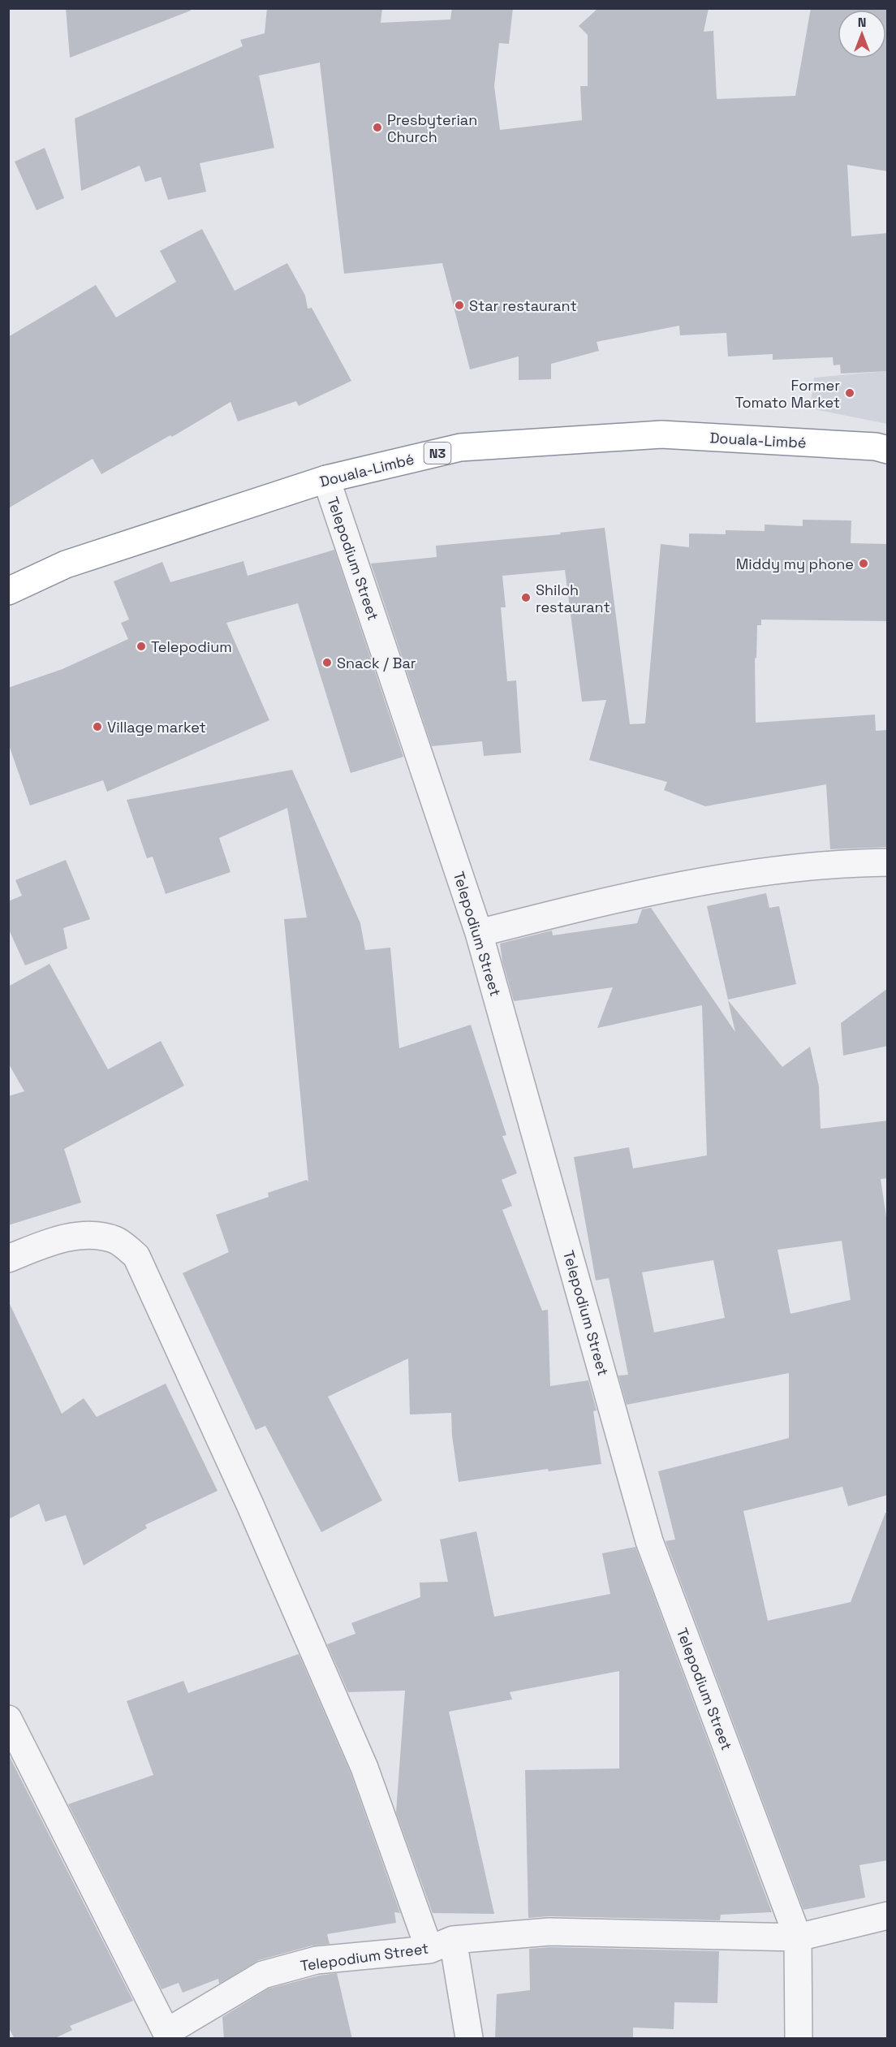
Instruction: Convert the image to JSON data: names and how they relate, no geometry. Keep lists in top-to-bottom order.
{
  "streets": {
    "highway": ["Douala-Limbé", "N3"],
    "street": ["Telepodium Street"]
  },
  "crossings": [
    ["Douala-Limbé", "Telepodium Street"]
  ],
  "places": [
    "Presbyterian Church",
    "Star restaurant",
    "Former Tomato Market",
    "Middy my phone",
    "Shiloh restaurant",
    "Telepodium",
    "Snack / Bar",
    "Village market"
  ],
  "north": "top"
}
